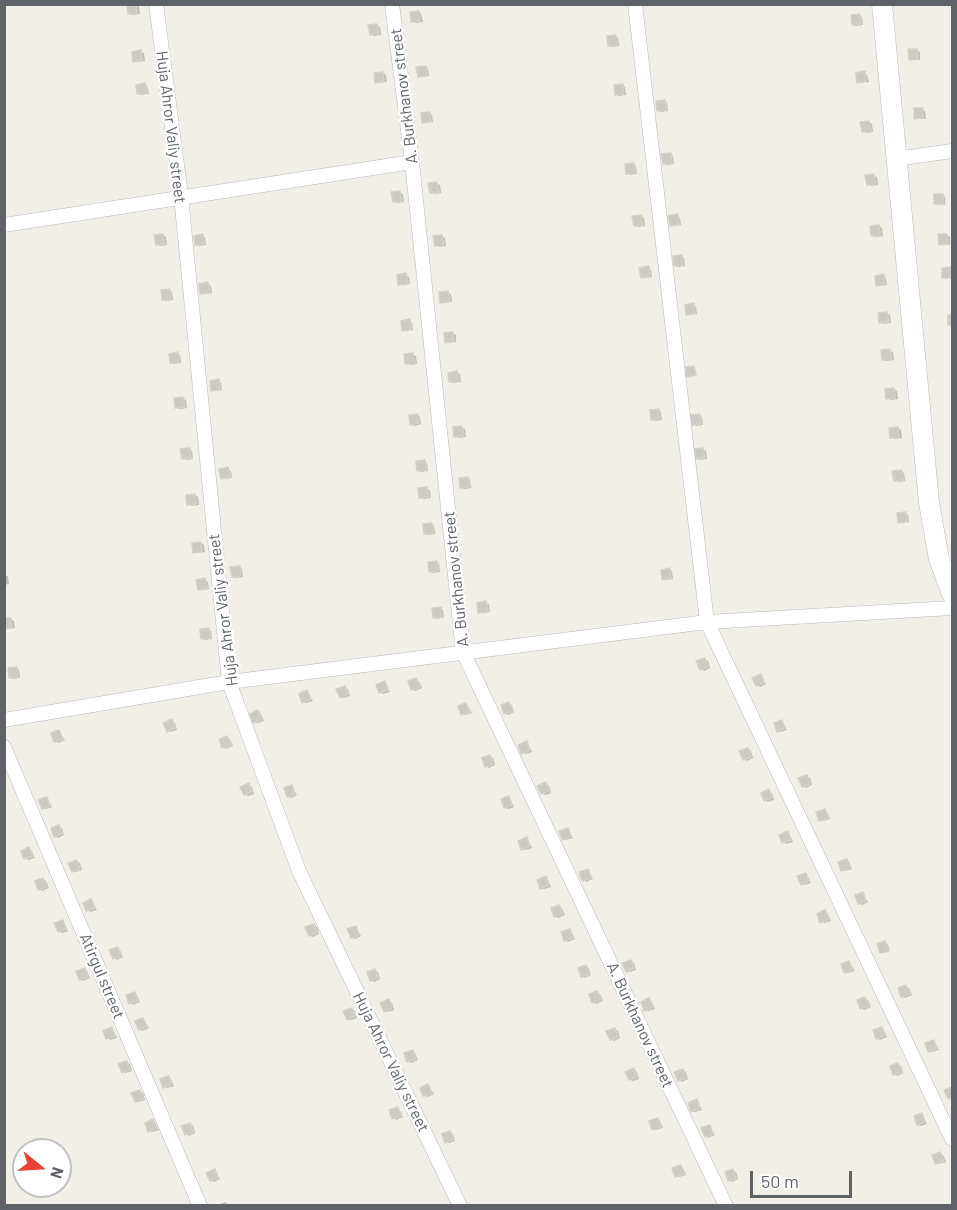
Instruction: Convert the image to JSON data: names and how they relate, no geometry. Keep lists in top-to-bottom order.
{
  "streets": {
    "street": ["A. Burkhanov street", "Huja Ahror Valiy street", "Atirgul street"]
  },
  "scale_bar": "50 m",
  "north": "right"
}
